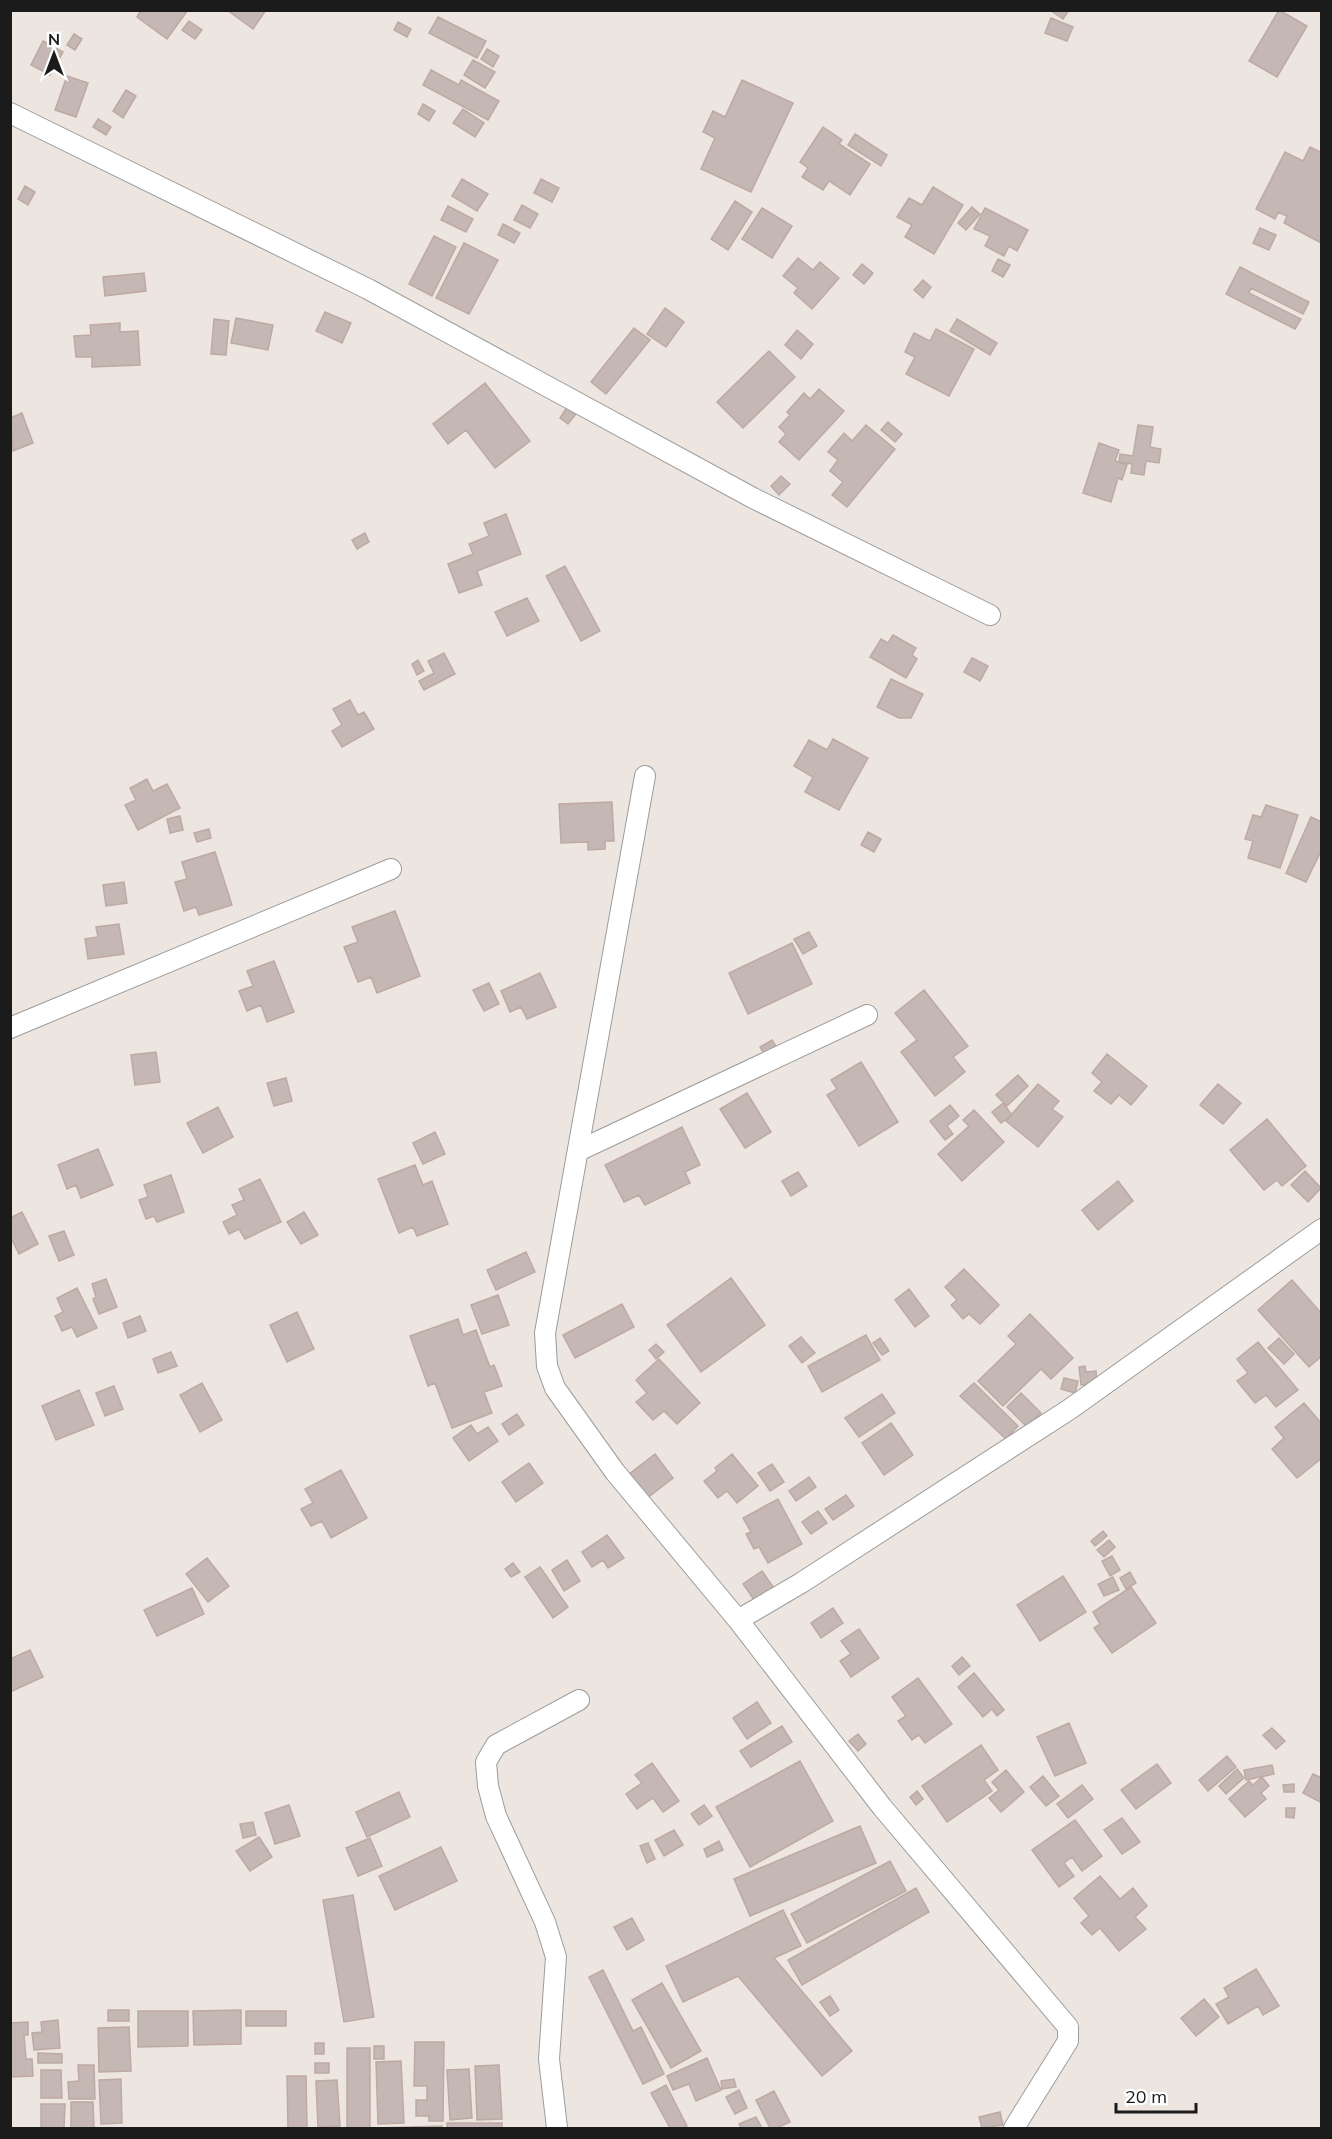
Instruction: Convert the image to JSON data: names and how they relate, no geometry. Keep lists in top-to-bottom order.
{
  "scale_bar": "20 m",
  "north": "top"
}
